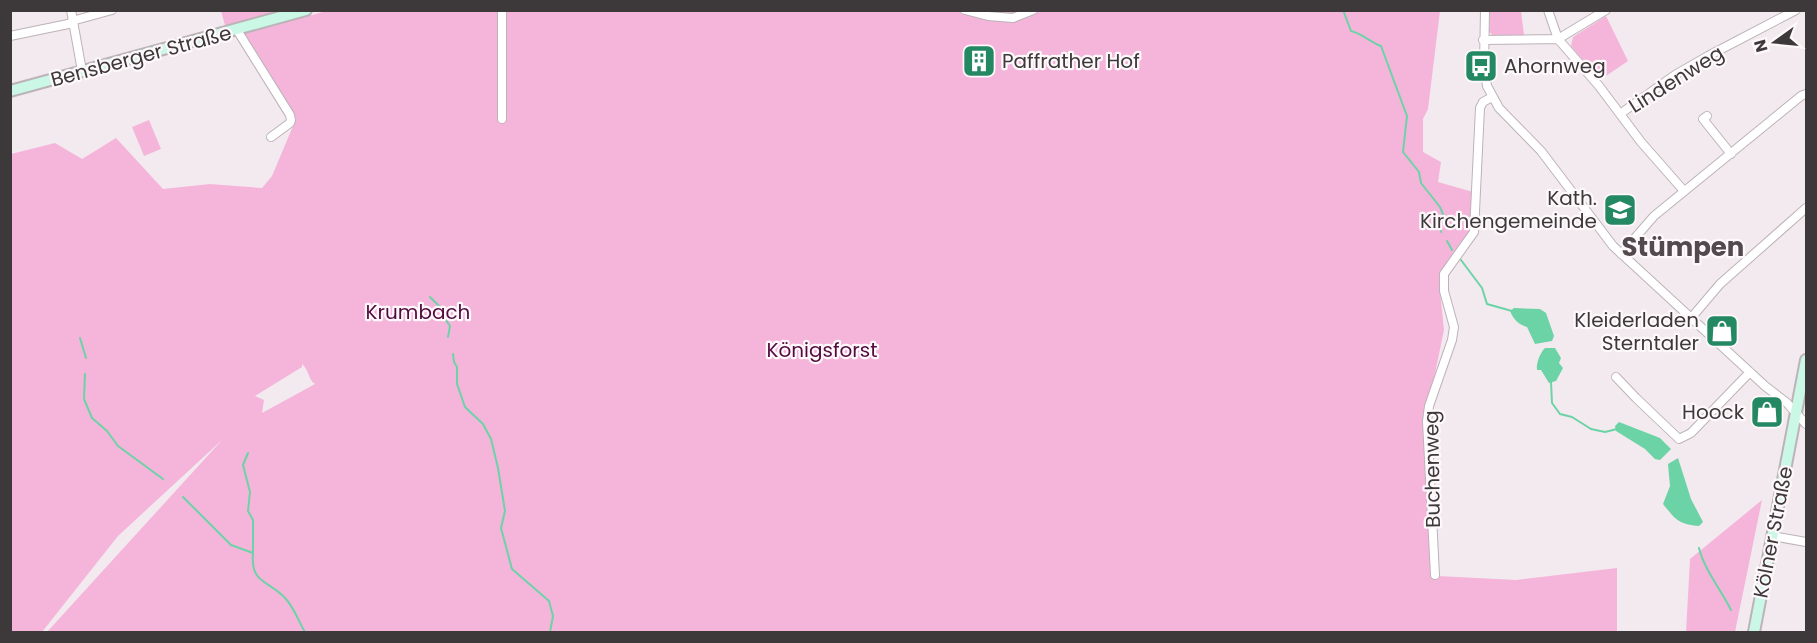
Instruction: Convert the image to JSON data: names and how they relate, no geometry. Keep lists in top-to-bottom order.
{
  "streets": {
    "main road": ["Bensberger Straße", "Kölner Straße"],
    "street": ["Lindenweg", "Buchenweg"]
  },
  "districts": ["Stümpen"],
  "parks": ["Krumbach", "Königsforst"],
  "places": {
    "building": ["Paffrather Hof"],
    "bus stop": ["Ahornweg"],
    "school or university": ["Kath. Kirchengemeinde"],
    "shop": ["Kleiderladen Sterntaler", "Hoock"]
  },
  "north": "left"
}
